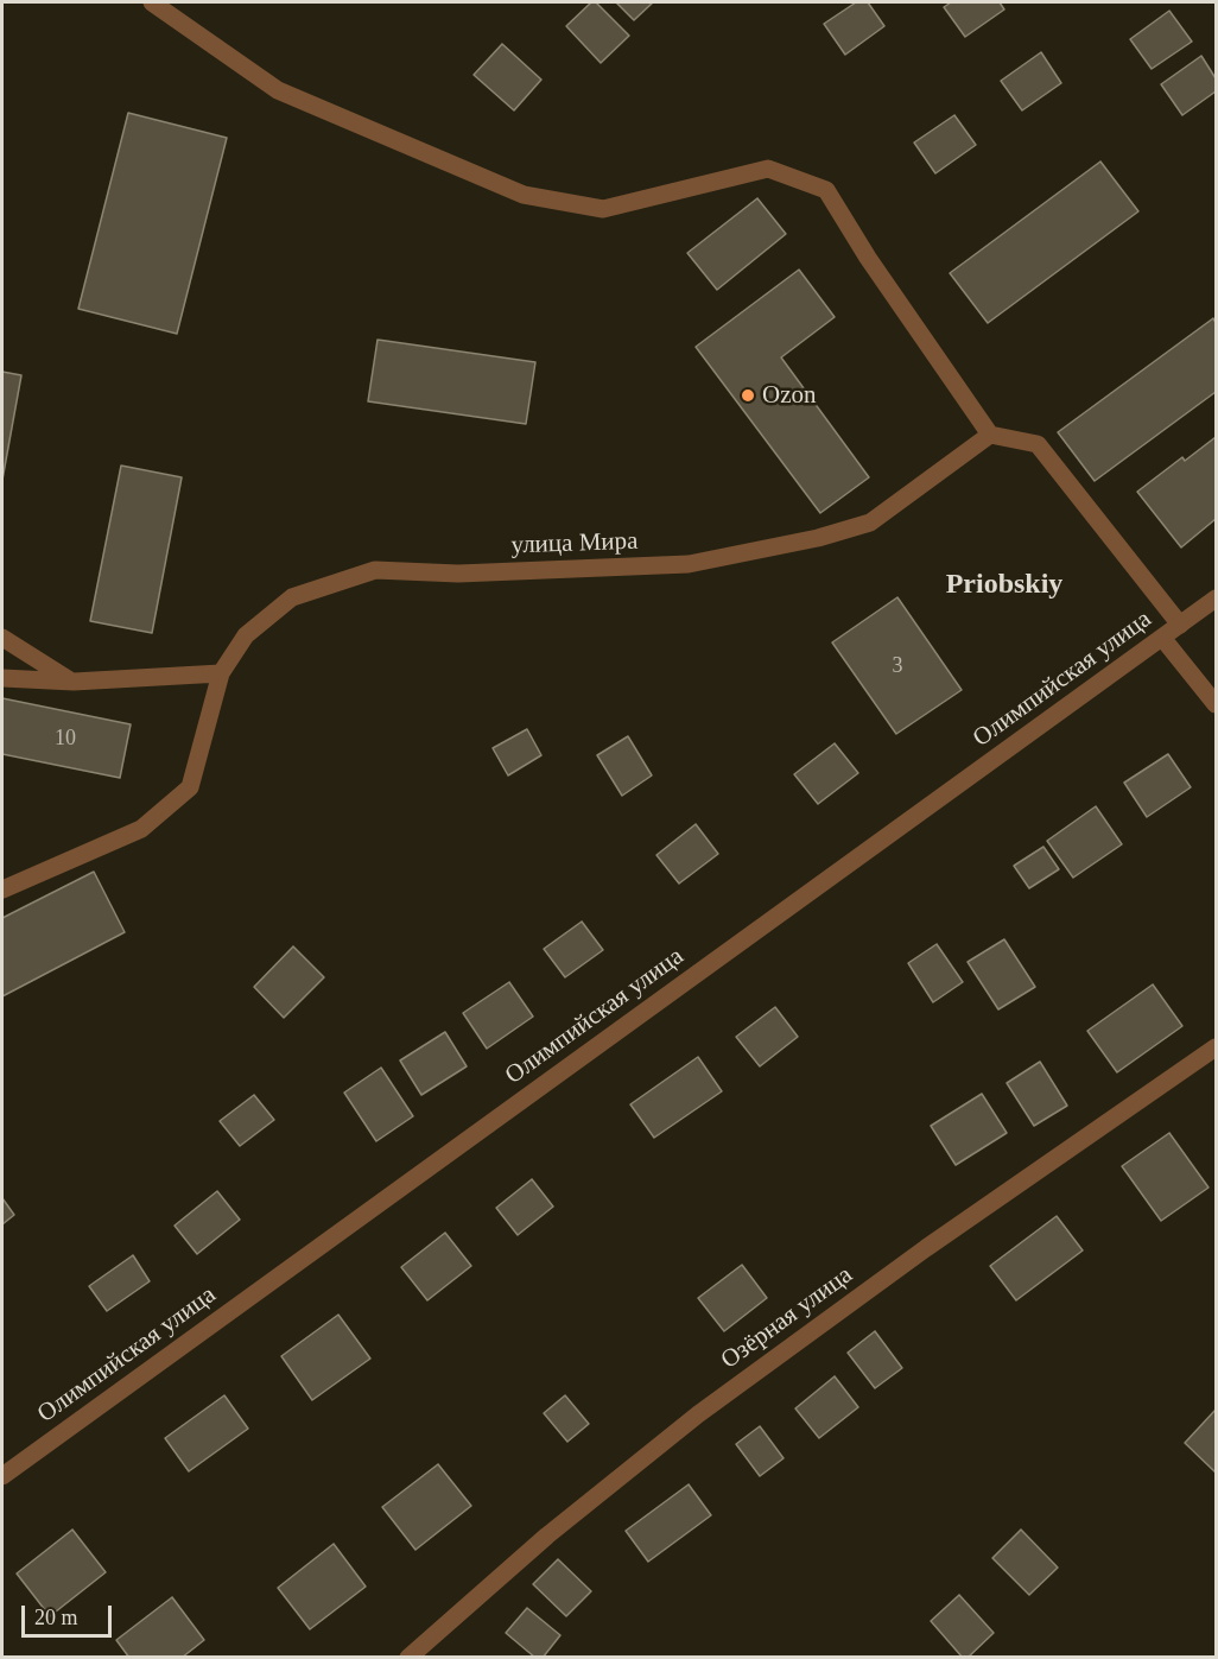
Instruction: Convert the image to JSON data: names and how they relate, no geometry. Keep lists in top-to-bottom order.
{
  "streets": {
    "street": ["улица Мира", "Олимпийская улица", "Озёрная улица"]
  },
  "districts": ["Priobskiy"],
  "places": ["Ozon"],
  "house_numbers": ["3", "10"],
  "scale_bar": "20 m"
}
